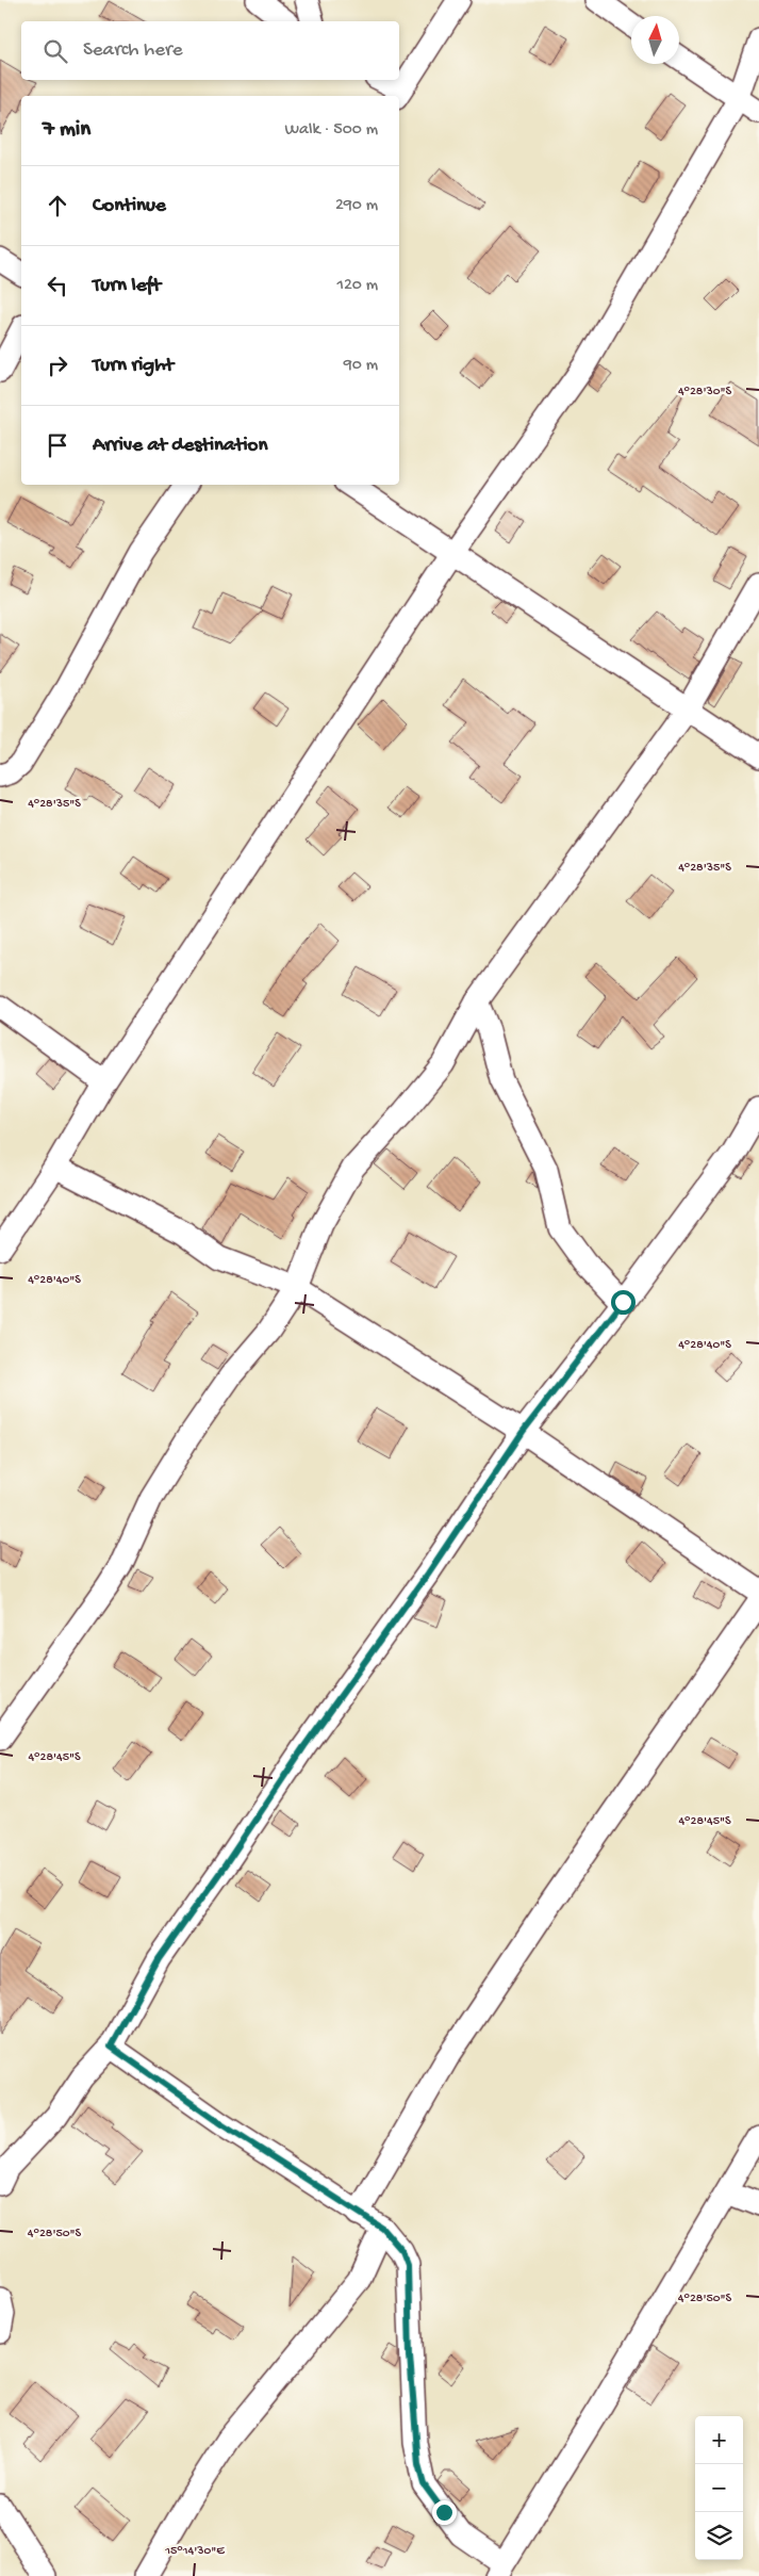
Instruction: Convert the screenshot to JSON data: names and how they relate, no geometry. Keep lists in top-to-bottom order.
{
  "north": "top",
  "page": {
    "search": "Search here",
    "heading": ["7 min", "Walk · 500 m"],
    "list": [
      ["Continue", "290 m"],
      ["Turn left", "120 m"],
      ["Turn right", "90 m"],
      "Arrive at destination"
    ],
    "map_buttons": ["+", "−"]
  },
  "coordinates": [
    "4°28'30\"S",
    "4°28'35\"S",
    "4°28'40\"S",
    "4°28'45\"S",
    "4°28'50\"S",
    "15°14'30\"E"
  ]
}
